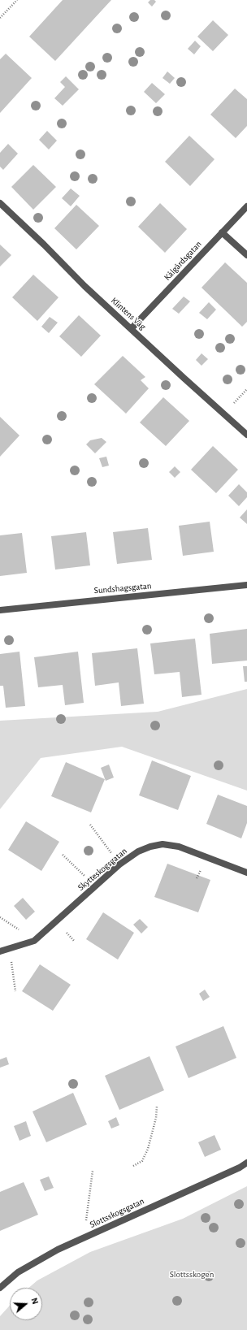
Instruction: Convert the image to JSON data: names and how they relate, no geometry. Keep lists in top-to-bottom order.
{
  "streets": {
    "street": [
      "Kålgårdsgatan",
      "Klintens Väg",
      "Sundshagsgatan",
      "Skytteskogsgatan",
      "Slottsskogsgatan"
    ]
  },
  "crossings": [
    ["Kålgårdsgatan", "Klintens Väg"]
  ],
  "parks": ["Slottsskogen"],
  "north": "right"
}
